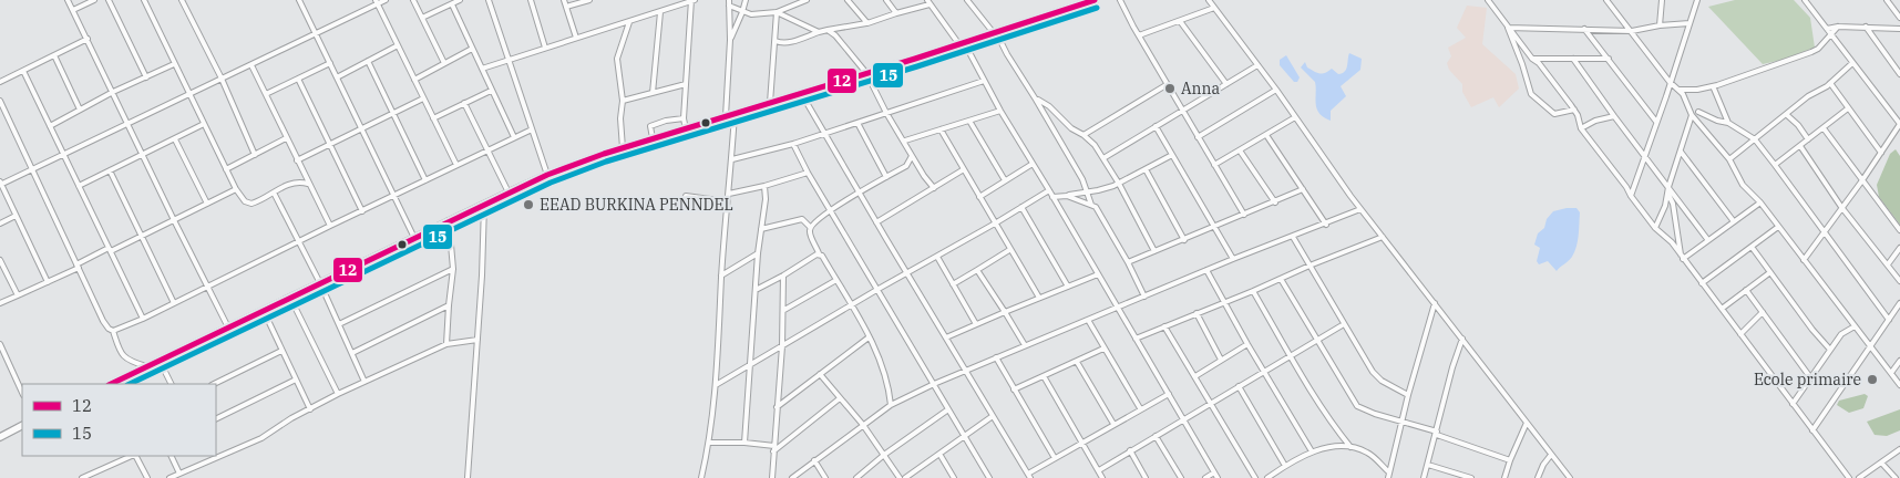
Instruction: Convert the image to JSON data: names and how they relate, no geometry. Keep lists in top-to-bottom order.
{
  "places": ["Anna", "EEAD BURKINA PENNDEL", "Ecole primaire"],
  "lines": ["transit line 12", "transit line 15"],
  "legend": ["12", "15"]
}
